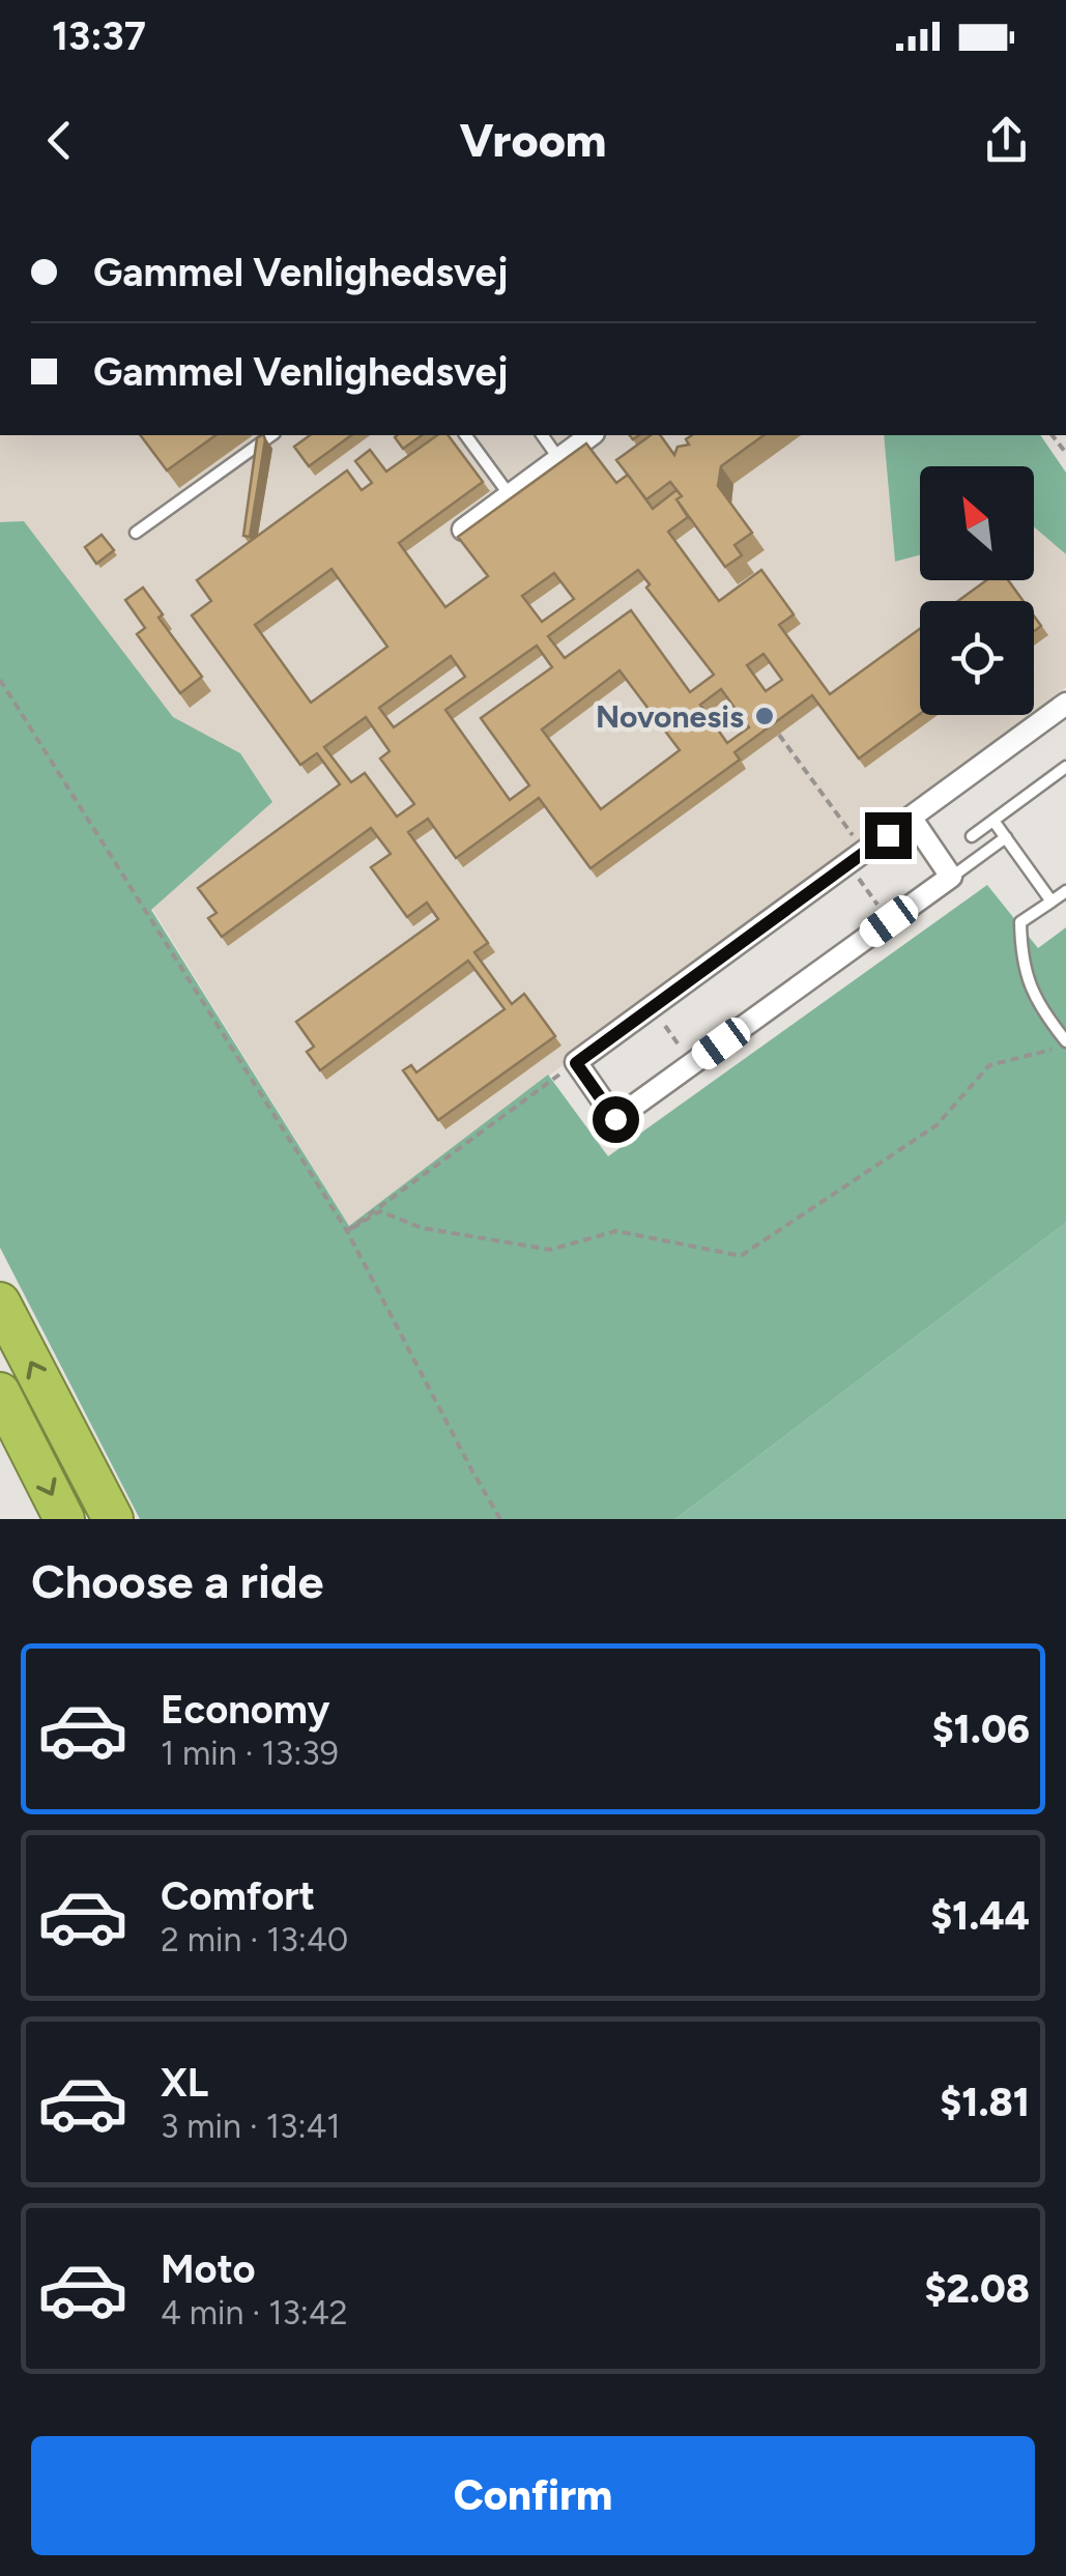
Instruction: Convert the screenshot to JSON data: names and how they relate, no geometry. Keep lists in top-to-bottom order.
{
  "places": ["Novonesis"],
  "north": "top left",
  "page": {
    "status": "13:37",
    "header": "Vroom",
    "banner": ["Gammel Venlighedsvej", "Gammel Venlighedsvej"],
    "heading": "Choose a ride",
    "list": [
      {
        "name": "Economy",
        "note": "1 min · 13:39",
        "value": "$1.06"
      },
      {
        "name": "Comfort",
        "note": "2 min · 13:40",
        "value": "$1.44"
      },
      {
        "name": "XL",
        "note": "3 min · 13:41",
        "value": "$1.81"
      },
      {
        "name": "Moto",
        "note": "4 min · 13:42",
        "value": "$2.08"
      }
    ],
    "buttons": "Confirm"
  }
}
